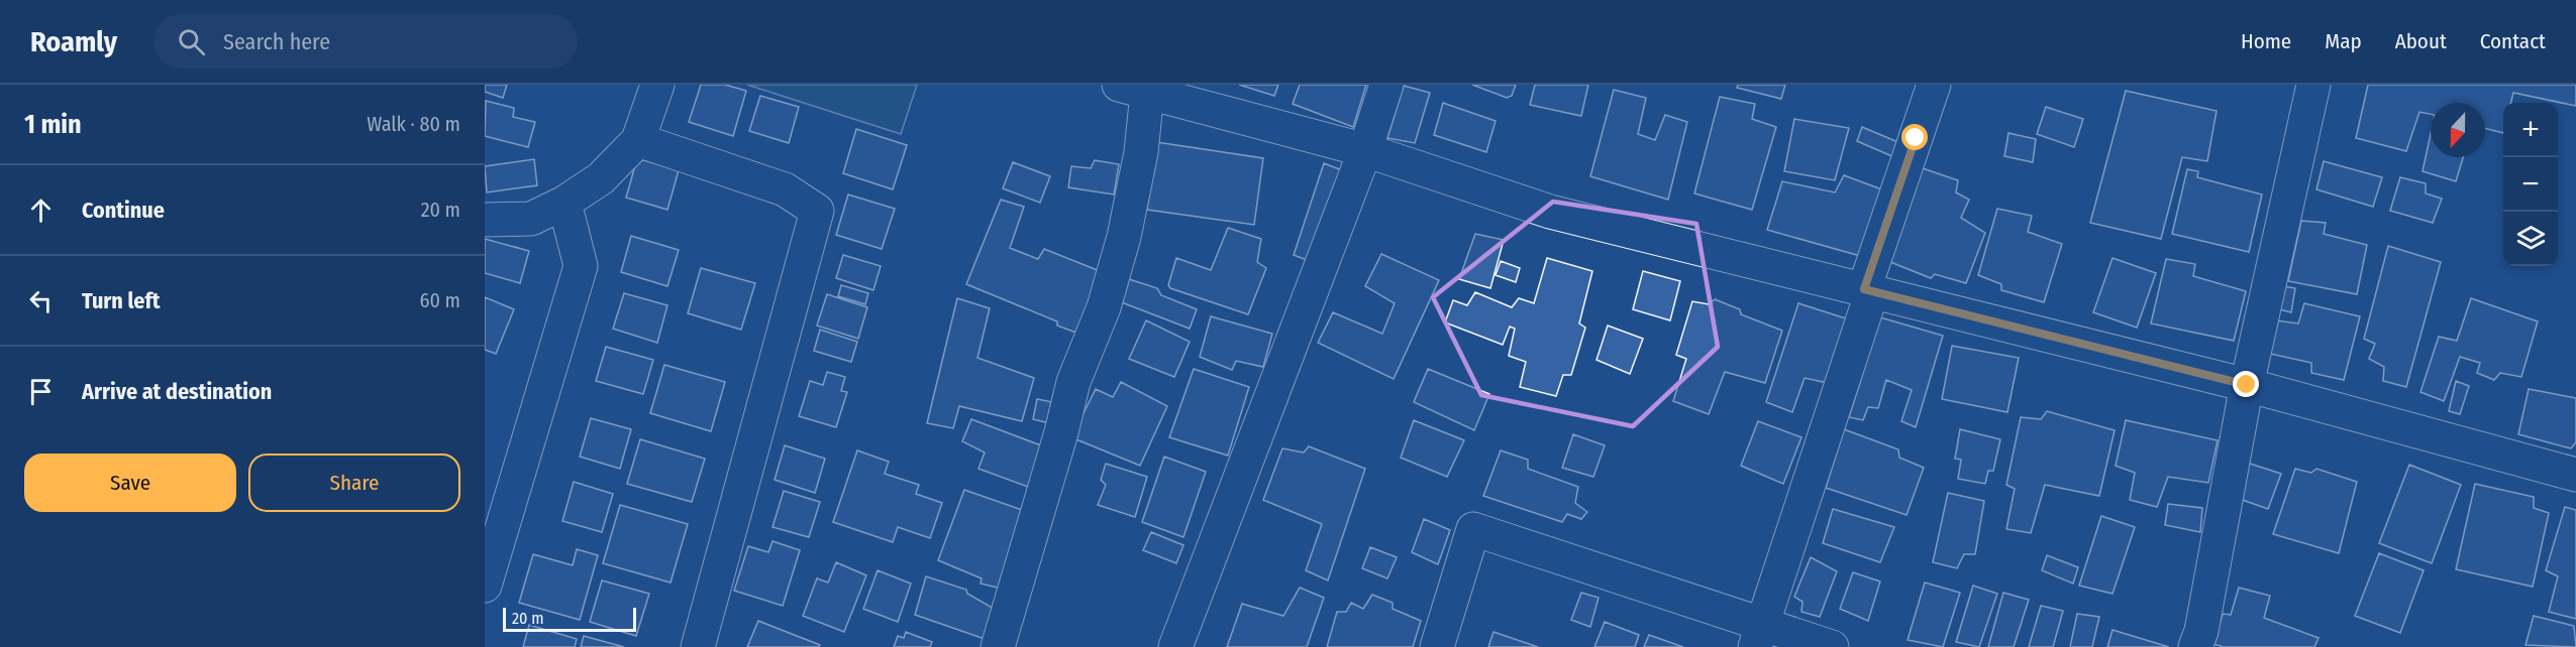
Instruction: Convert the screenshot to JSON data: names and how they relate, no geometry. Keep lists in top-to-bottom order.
{
  "scale_bar": "20 m",
  "north": "bottom",
  "page": {
    "header": "Roamly",
    "search": "Search here",
    "nav": [
      "Home",
      "Map",
      "About",
      "Contact"
    ],
    "heading": ["1 min", "Walk · 80 m"],
    "map_buttons": ["+", "−"],
    "list": [
      ["Continue", "20 m"],
      ["Turn left", "60 m"],
      "Arrive at destination"
    ],
    "buttons": ["Save", "Share"],
    "scale": "20 m"
  }
}
